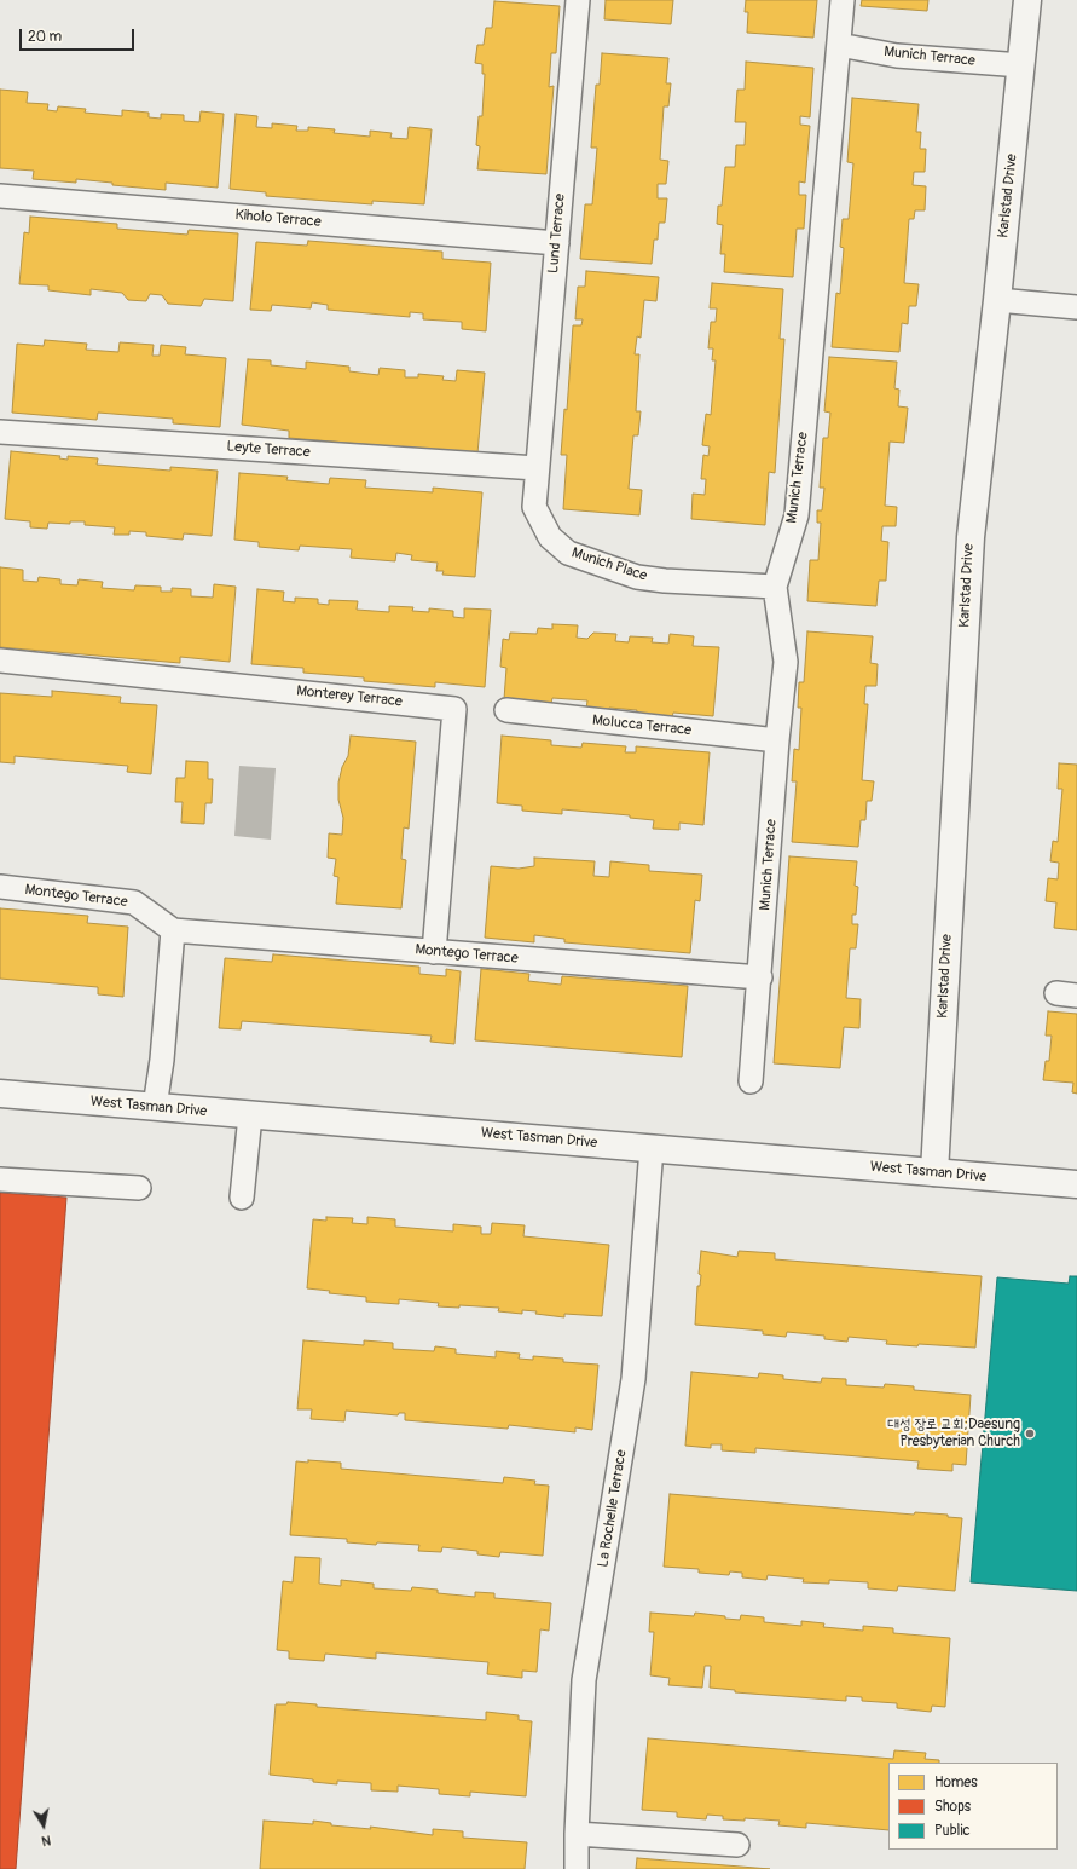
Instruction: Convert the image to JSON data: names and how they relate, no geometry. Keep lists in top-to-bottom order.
{
  "streets": {
    "street": ["Karlstad Drive", "West Tasman Drive"],
    "lane": [
      "Munich Terrace",
      "Kiholo Terrace",
      "Lund Terrace",
      "Leyte Terrace",
      "Munich Place",
      "Monterey Terrace",
      "Molucca Terrace",
      "Montego Terrace",
      "La Rochelle Terrace"
    ]
  },
  "crossings": [
    ["Munich Terrace", "Karlstad Drive"],
    ["Munich Terrace", "Munich Place"],
    ["Munich Terrace", "Molucca Terrace"],
    ["Munich Terrace", "Montego Terrace"],
    ["Karlstad Drive", "West Tasman Drive"],
    ["Kiholo Terrace", "Lund Terrace"],
    ["Lund Terrace", "Leyte Terrace"],
    ["Lund Terrace", "Munich Place"],
    ["Leyte Terrace", "Munich Place"],
    ["Monterey Terrace", "Montego Terrace"],
    ["West Tasman Drive", "La Rochelle Terrace"]
  ],
  "places": ["대성 장로 교회;Daesung Presbyterian Church"],
  "legend": ["Homes", "Shops", "Public"],
  "scale_bar": "20 m",
  "north": "bottom"
}
